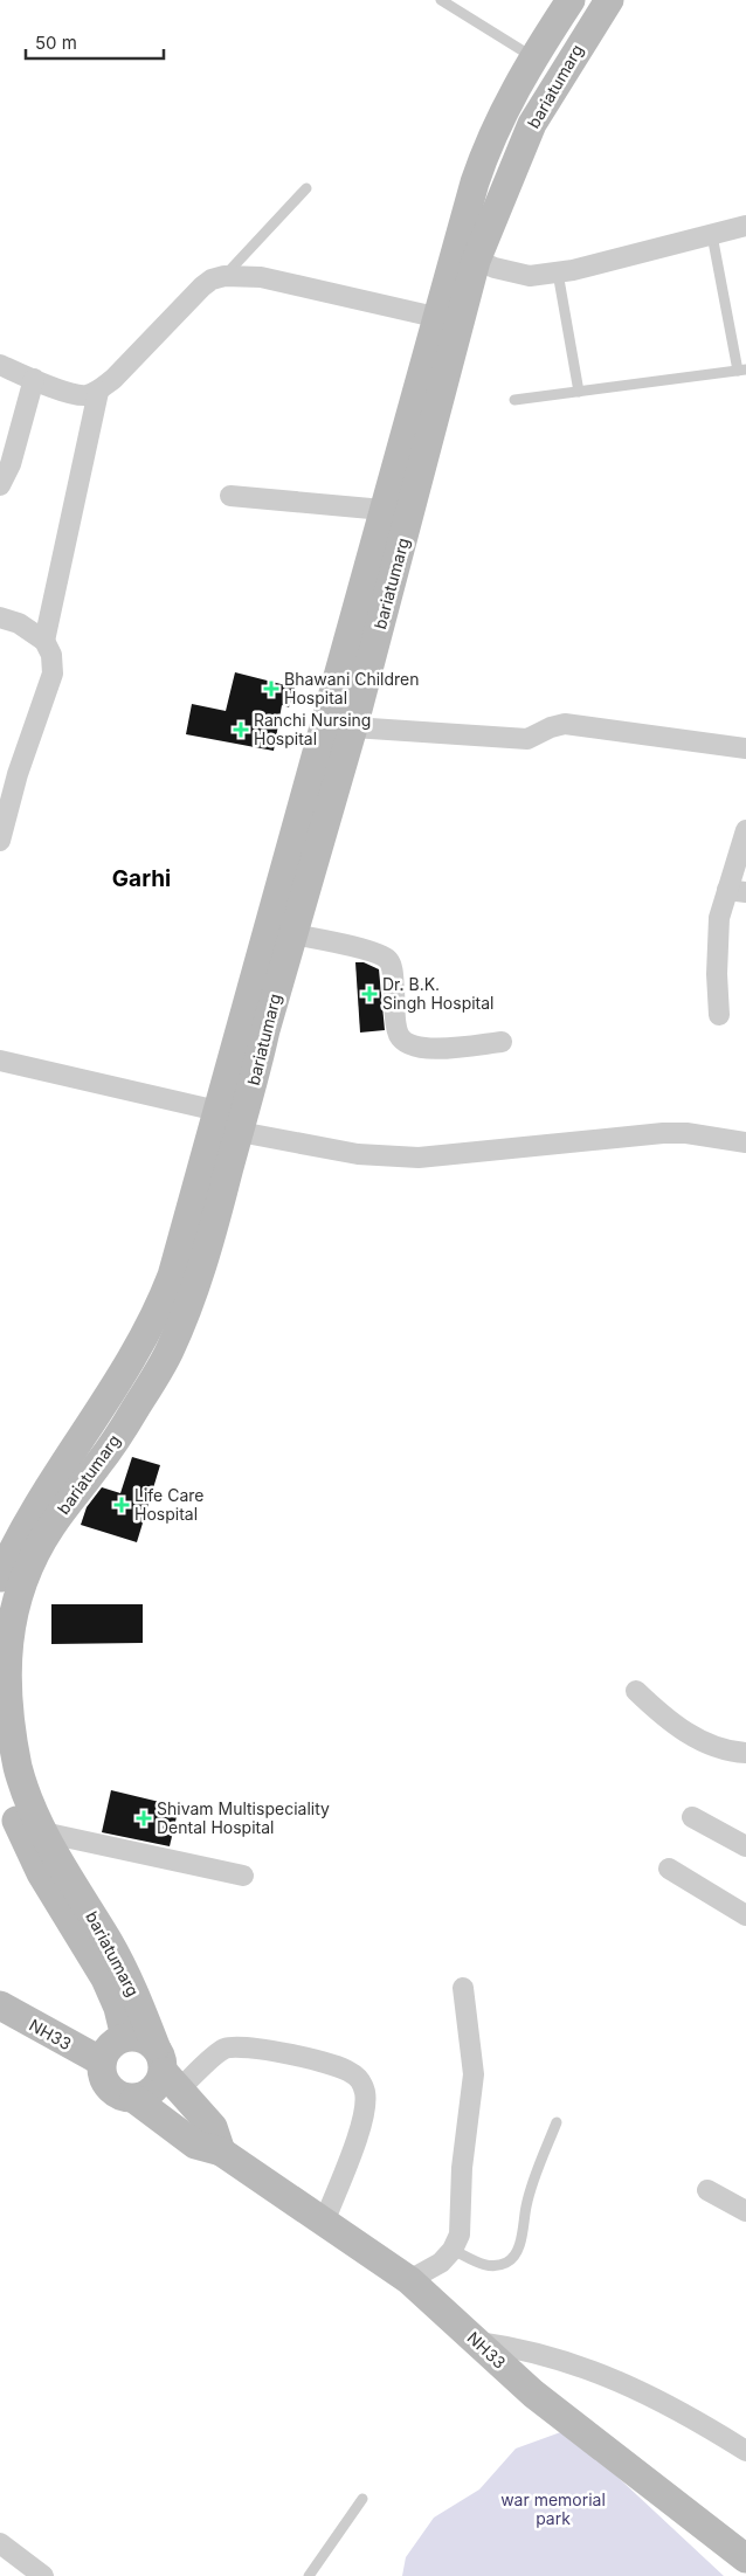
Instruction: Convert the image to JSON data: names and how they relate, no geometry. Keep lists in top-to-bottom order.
{
  "streets": {
    "main road": ["bariatumarg", "NH33"]
  },
  "crossings": [
    ["bariatumarg", "NH33"]
  ],
  "districts": ["Garhi"],
  "parks": ["war memorial park"],
  "places": {
    "health": [
      "Bhawani Children Hospital",
      "Ranchi Nursing Hospital",
      "Dr. B.K. Singh Hospital",
      "Life Care Hospital",
      "Shivam Multispeciality Dental Hospital"
    ]
  },
  "scale_bar": "50 m"
}
